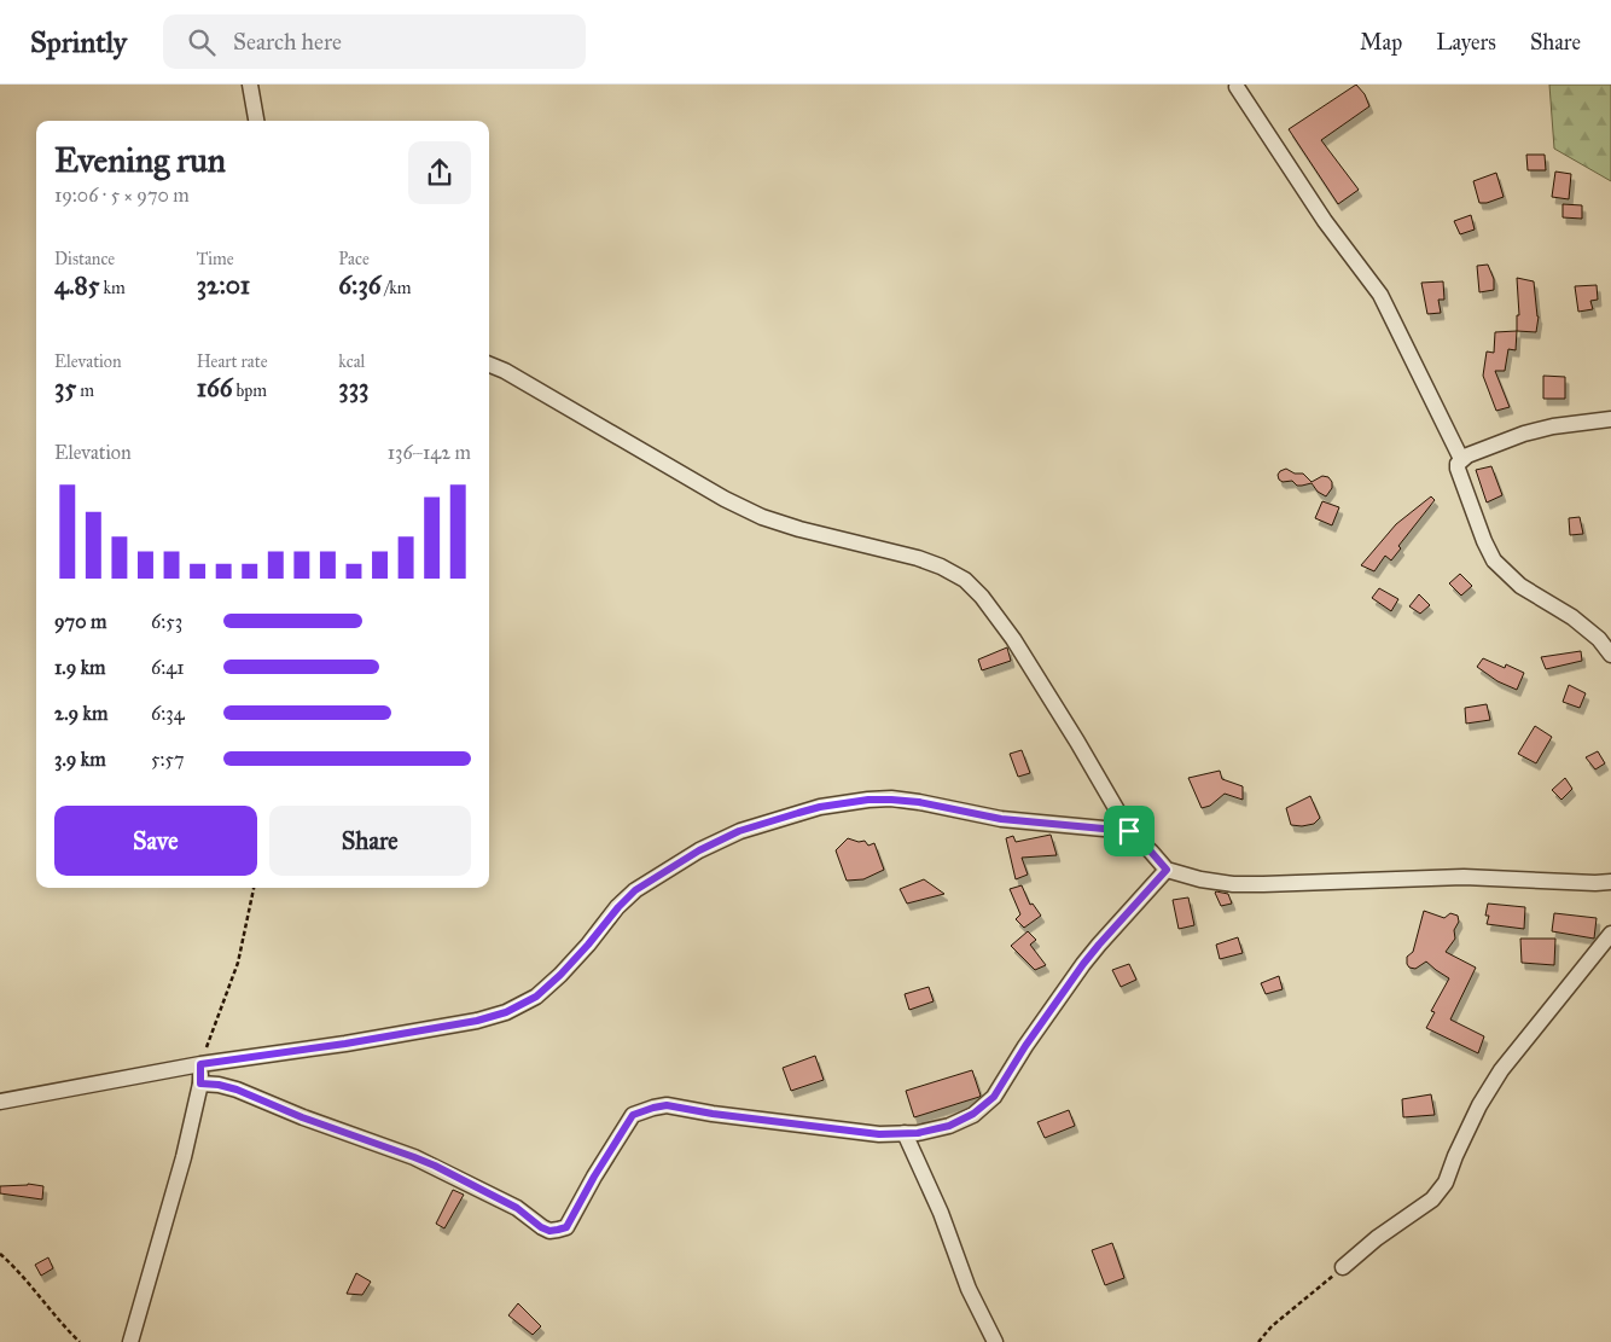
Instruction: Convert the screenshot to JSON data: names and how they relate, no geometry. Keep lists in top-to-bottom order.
{
  "page": {
    "header": "Sprintly",
    "search": "Search here",
    "nav": ["Map", "Layers", "Share"],
    "heading": ["Evening run", "19:06 · 5 × 970 m"],
    "stats": [
      ["Distance", "4.85 km"],
      ["Time", "32:01"],
      ["Pace", "6:36 /km"],
      ["Elevation", "35 m"],
      ["Heart rate", "166 bpm"],
      ["kcal", "333"]
    ],
    "chart": ["Elevation", "136–142 m"],
    "list": [
      {
        "name": "970 m",
        "note": "6:53"
      },
      {
        "name": "1.9 km",
        "note": "6:41"
      },
      {
        "name": "2.9 km",
        "note": "6:34"
      },
      {
        "name": "3.9 km",
        "note": "5:57"
      }
    ],
    "buttons": ["Save", "Share"]
  }
}
